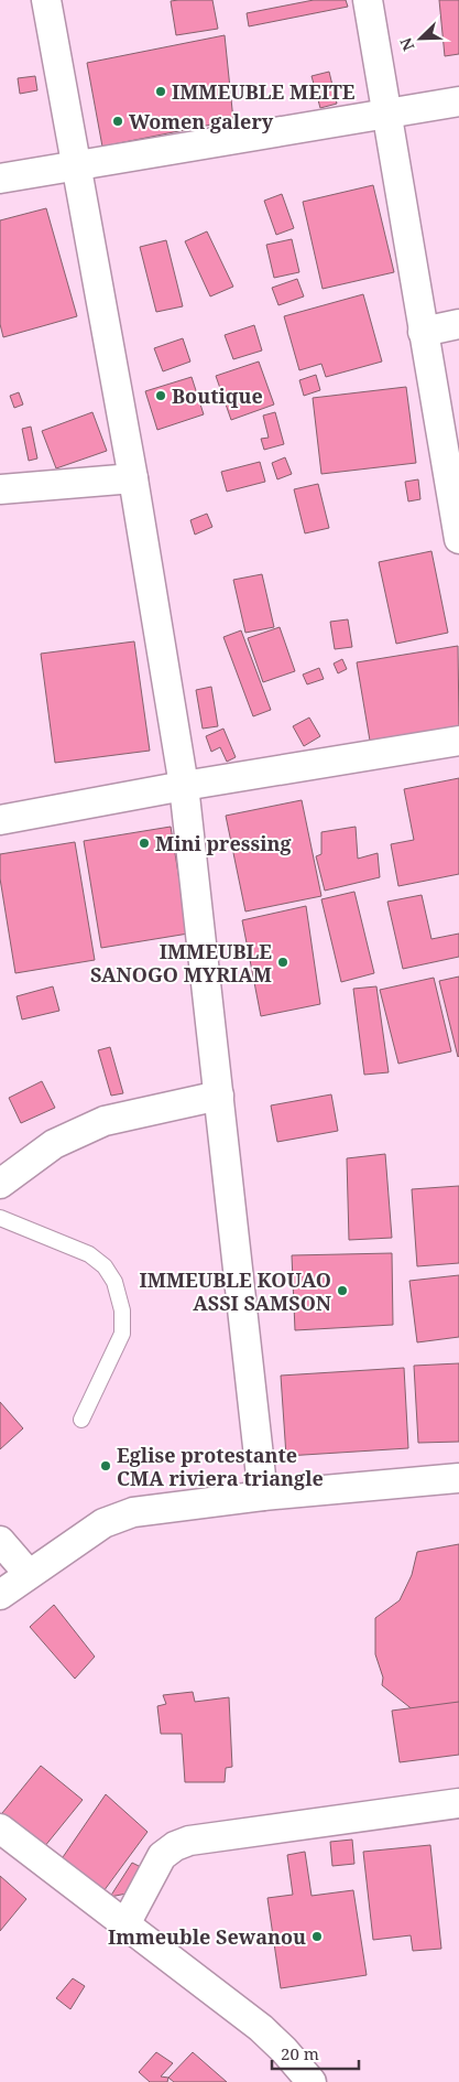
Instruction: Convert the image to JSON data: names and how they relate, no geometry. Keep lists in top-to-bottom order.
{
  "places": [
    "IMMEUBLE MEITE",
    "Women galery",
    "Boutique",
    "Mini pressing",
    "IMMEUBLE SANOGO MYRIAM",
    "IMMEUBLE KOUAO ASSI SAMSON",
    "Eglise protestante CMA riviera triangle",
    "Immeuble Sewanou"
  ],
  "scale_bar": "20 m",
  "north": "bottom left"
}
